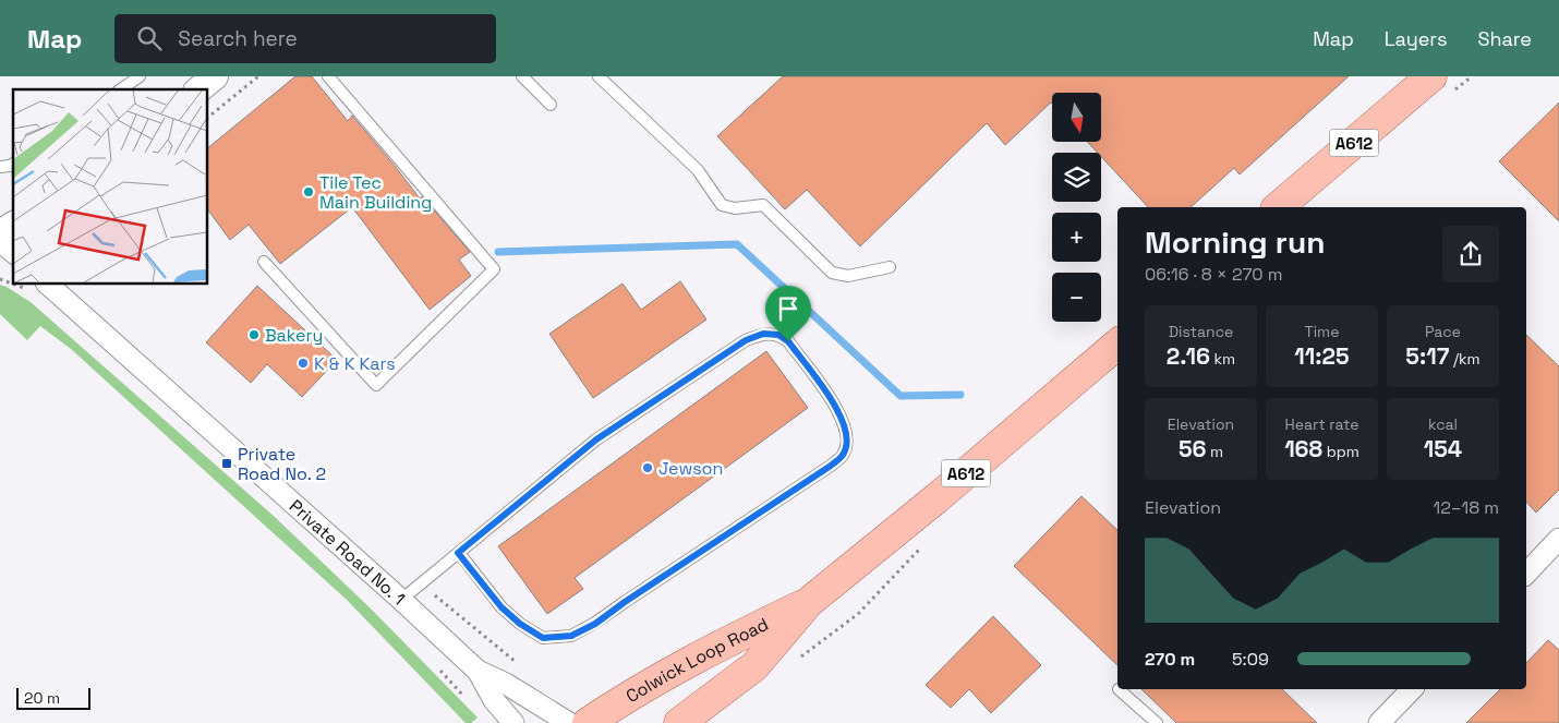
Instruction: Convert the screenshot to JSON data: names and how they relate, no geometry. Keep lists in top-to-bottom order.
{
  "streets": {
    "main road": ["A612", "Colwick Loop Road"],
    "street": ["Private Road No. 1"]
  },
  "places": {
    "other": [
      "Tile Tec Main Building",
      "Bakery",
      "K & K Kars",
      "Jewson"
    ],
    "transit": ["Private Road No. 2"]
  },
  "scale_bar": "20 m",
  "north": "bottom",
  "page": {
    "header": "Map",
    "search": "Search here",
    "nav": ["Map", "Layers", "Share"],
    "map_buttons": ["+", "−"],
    "heading": ["Morning run", "06:16 · 8 × 270 m"],
    "stats": [
      ["Distance", "2.16 km"],
      ["Time", "11:25"],
      ["Pace", "5:17 /km"],
      ["Elevation", "56 m"],
      ["Heart rate", "168 bpm"],
      ["kcal", "154"]
    ],
    "chart": ["Elevation", "12–18 m"],
    "list": [
      {
        "name": "270 m",
        "note": "5:09"
      }
    ],
    "scale": "20 m"
  }
}
